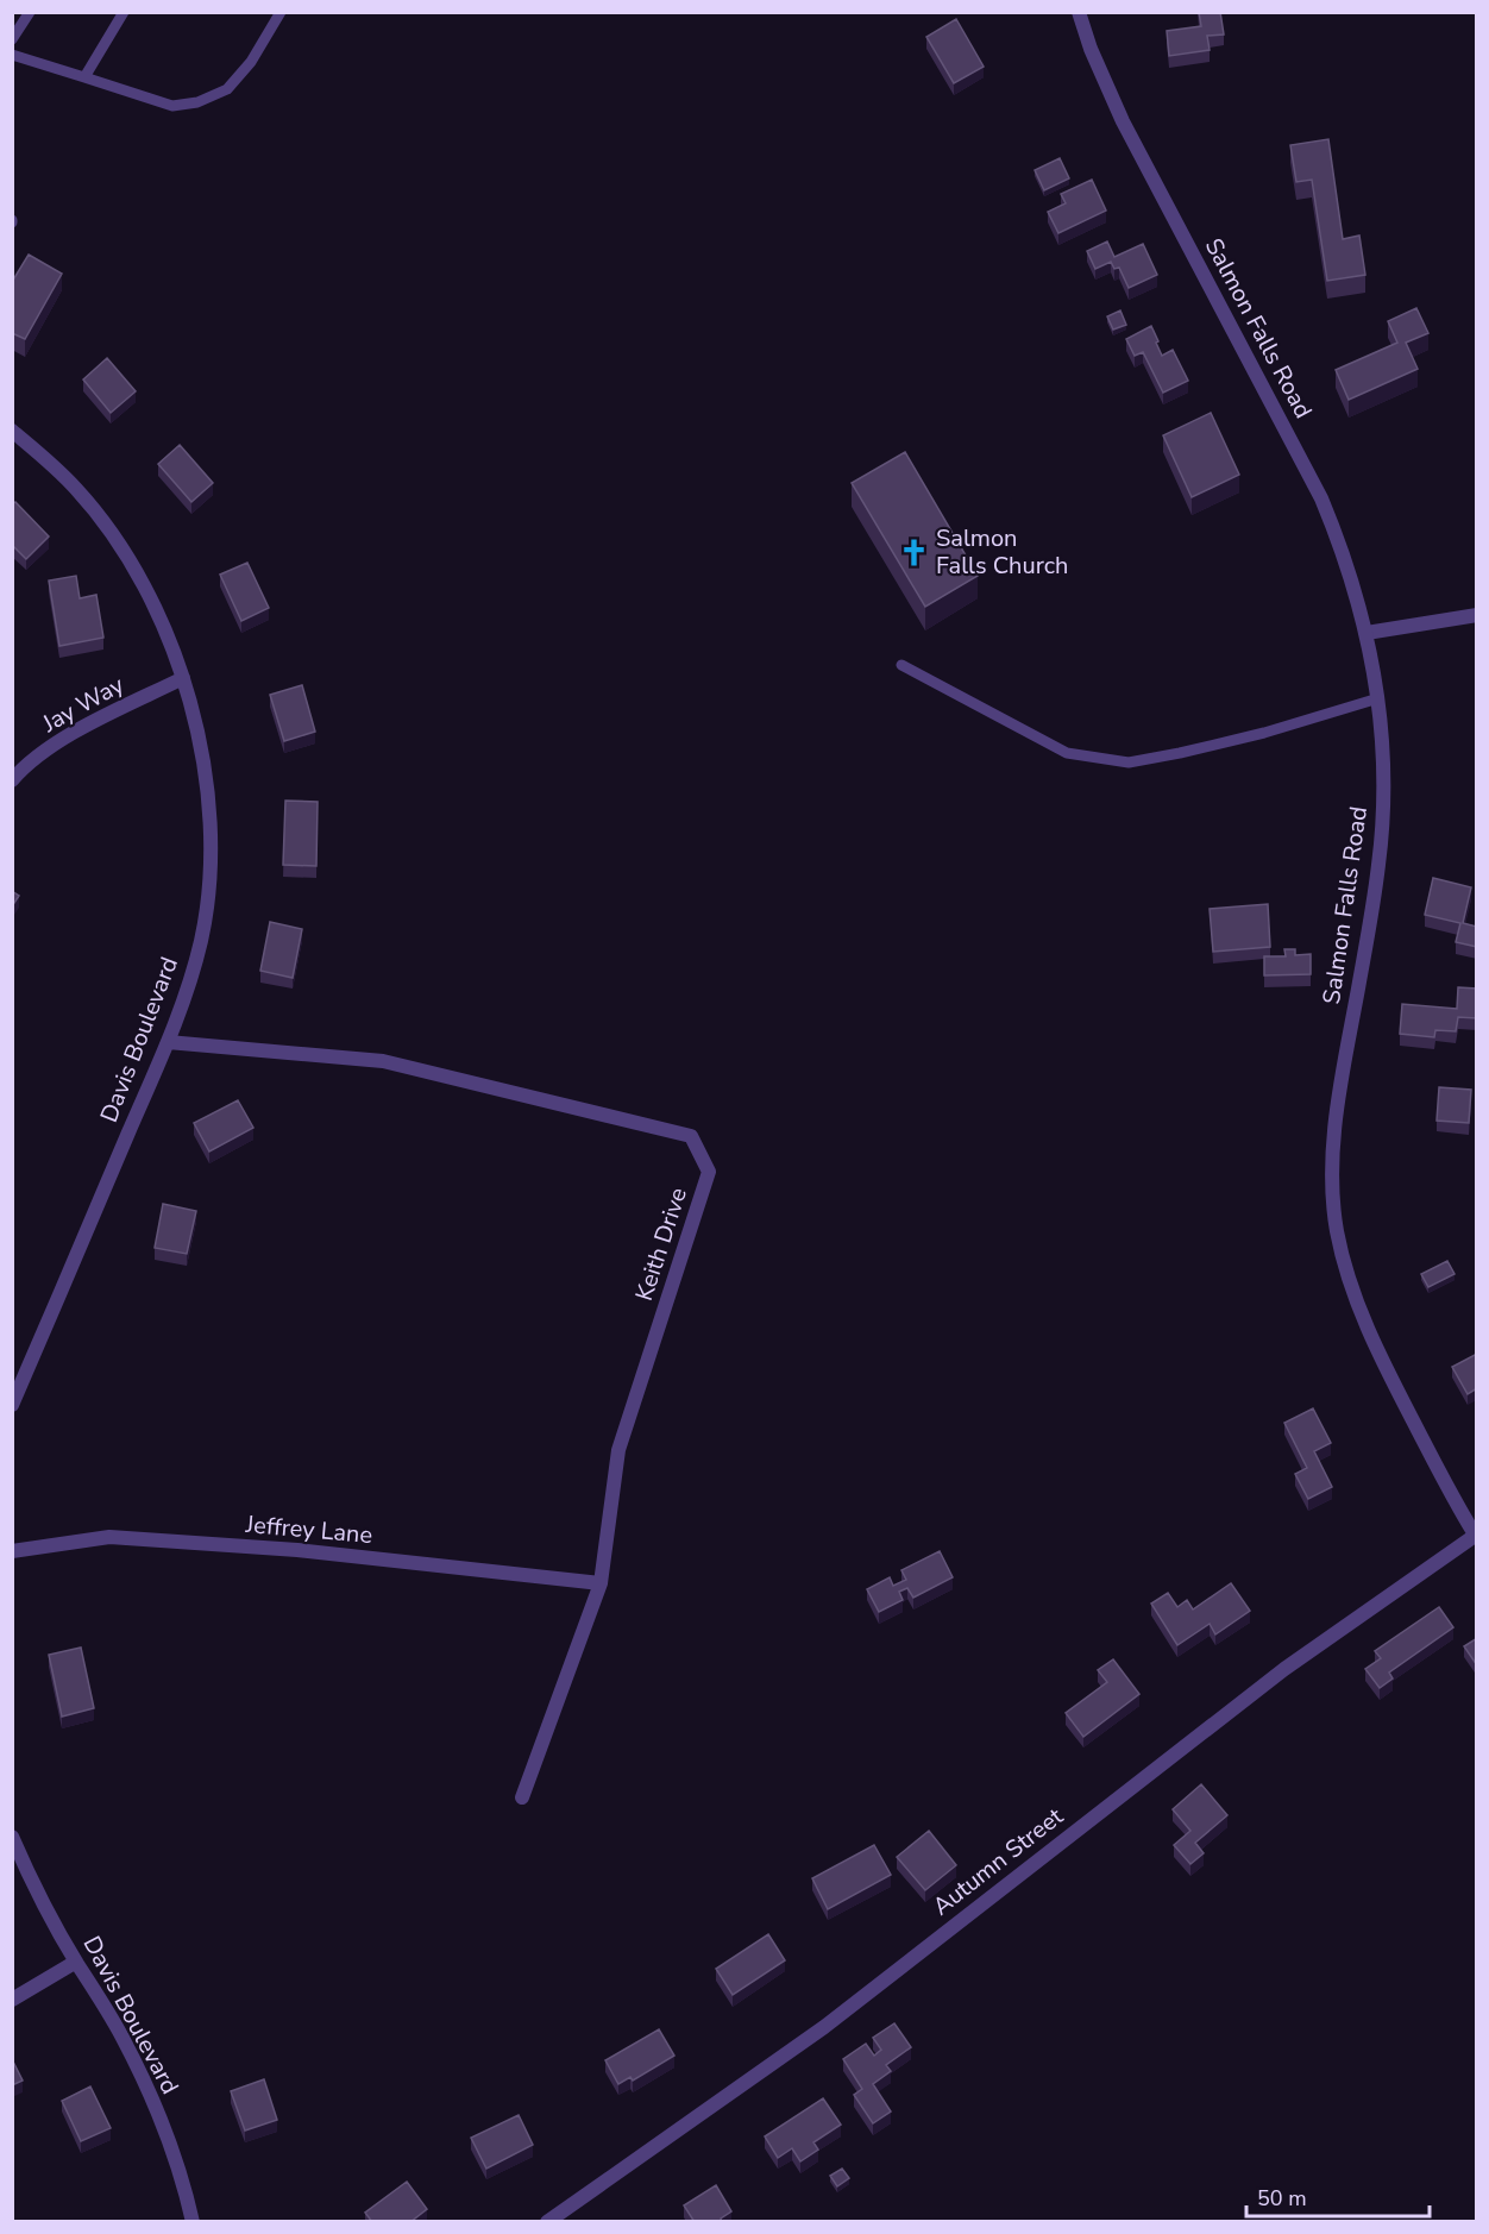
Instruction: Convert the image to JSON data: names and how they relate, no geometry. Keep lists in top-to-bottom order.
{
  "streets": {
    "street": [
      "Salmon Falls Road",
      "Jay Way",
      "Davis Boulevard",
      "Keith Drive",
      "Jeffrey Lane",
      "Autumn Street"
    ]
  },
  "crossings": [
    ["Salmon Falls Road", "Autumn Street"],
    ["Jay Way", "Davis Boulevard"],
    ["Davis Boulevard", "Keith Drive"],
    ["Keith Drive", "Jeffrey Lane"]
  ],
  "places": {
    "church": ["Salmon Falls Church"]
  },
  "scale_bar": "50 m"
}
